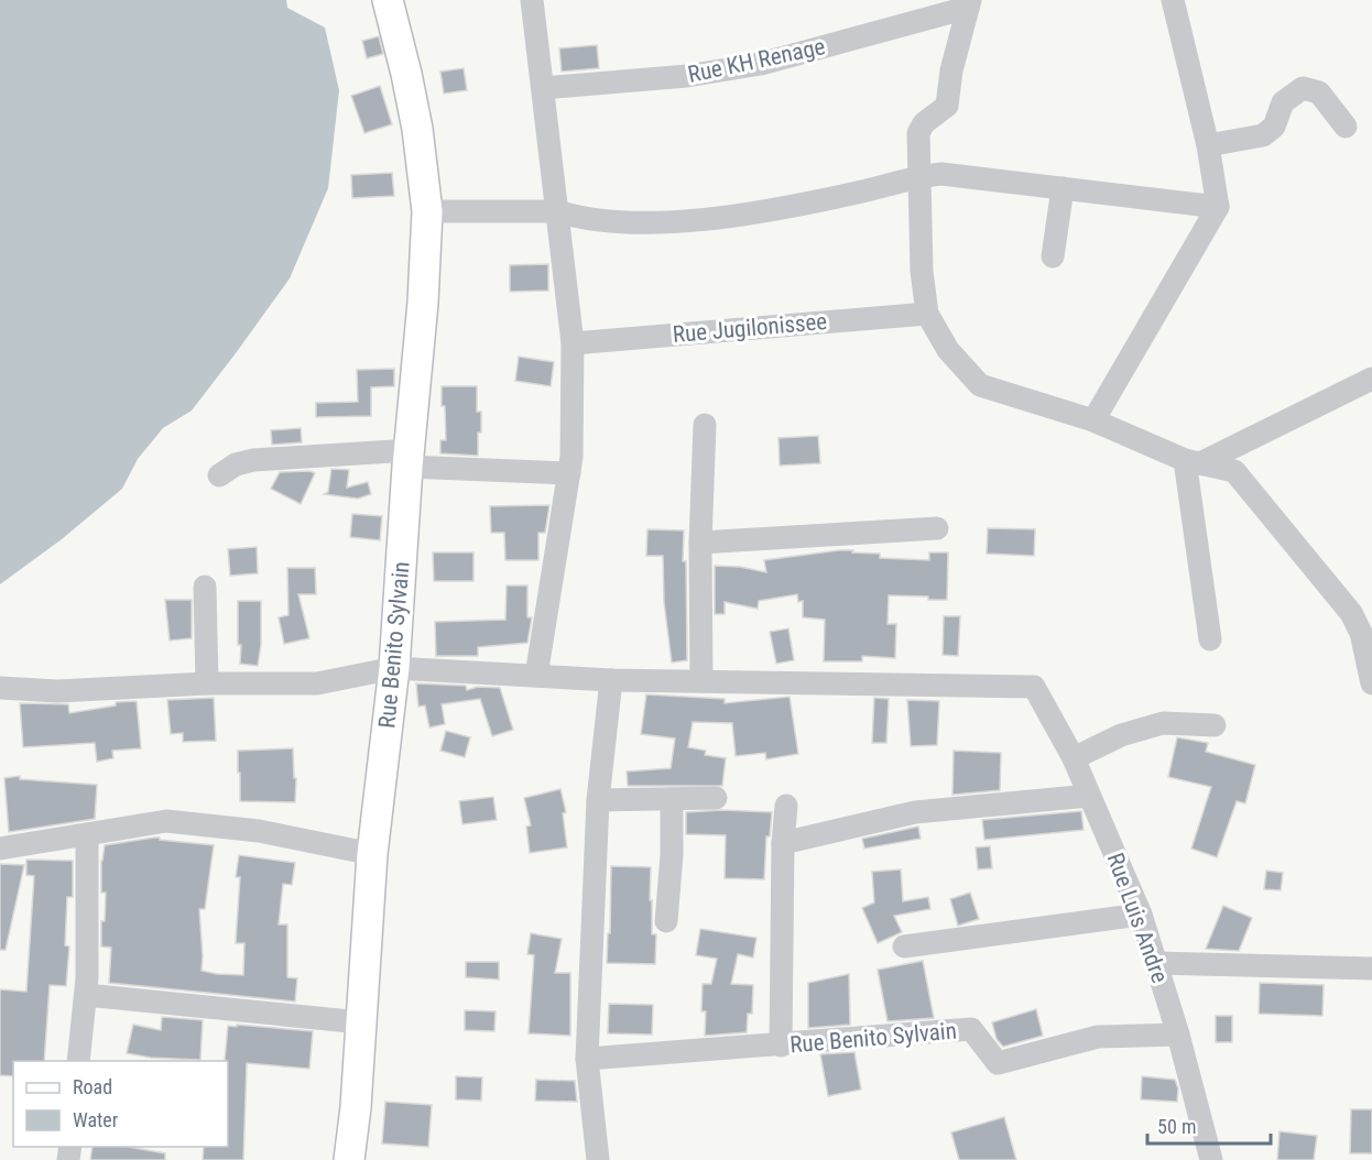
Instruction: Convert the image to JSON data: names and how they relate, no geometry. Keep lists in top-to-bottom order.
{
  "streets": {
    "main road": ["Rue Benito Sylvain"],
    "street": ["Rue KH Renage", "Rue Jugilonissee", "Rue Luis Andre"]
  },
  "crossings": [
    ["Rue Benito Sylvain", "Rue Luis Andre"]
  ],
  "legend": ["Road", "Water"],
  "scale_bar": "50 m"
}
